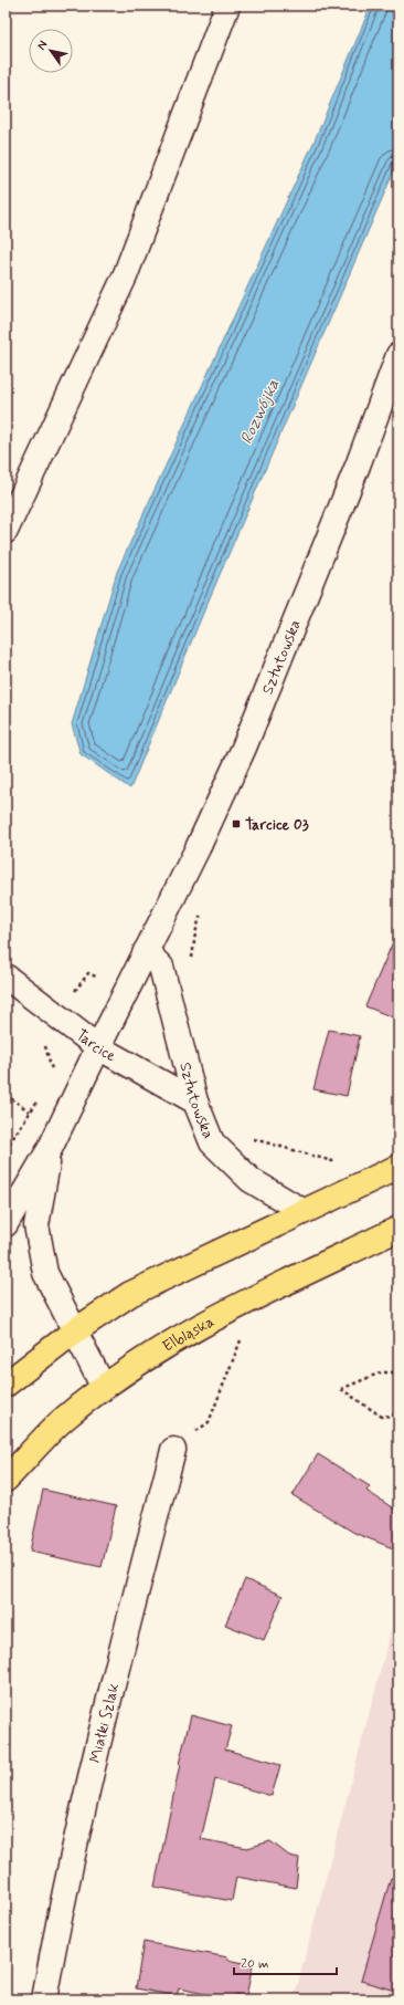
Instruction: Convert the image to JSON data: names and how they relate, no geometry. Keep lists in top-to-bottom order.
{
  "streets": {
    "main road": ["Elbląska"],
    "street": ["Sztutowska", "Tarcice", "Miałki Szlak"]
  },
  "crossings": [
    ["Sztutowska", "Tarcice"],
    ["Sztutowska", "Elbląska"]
  ],
  "water": ["Rozwójka"],
  "places": {
    "transit": ["Tarcice 03"]
  },
  "scale_bar": "20 m",
  "north": "top left"
}
